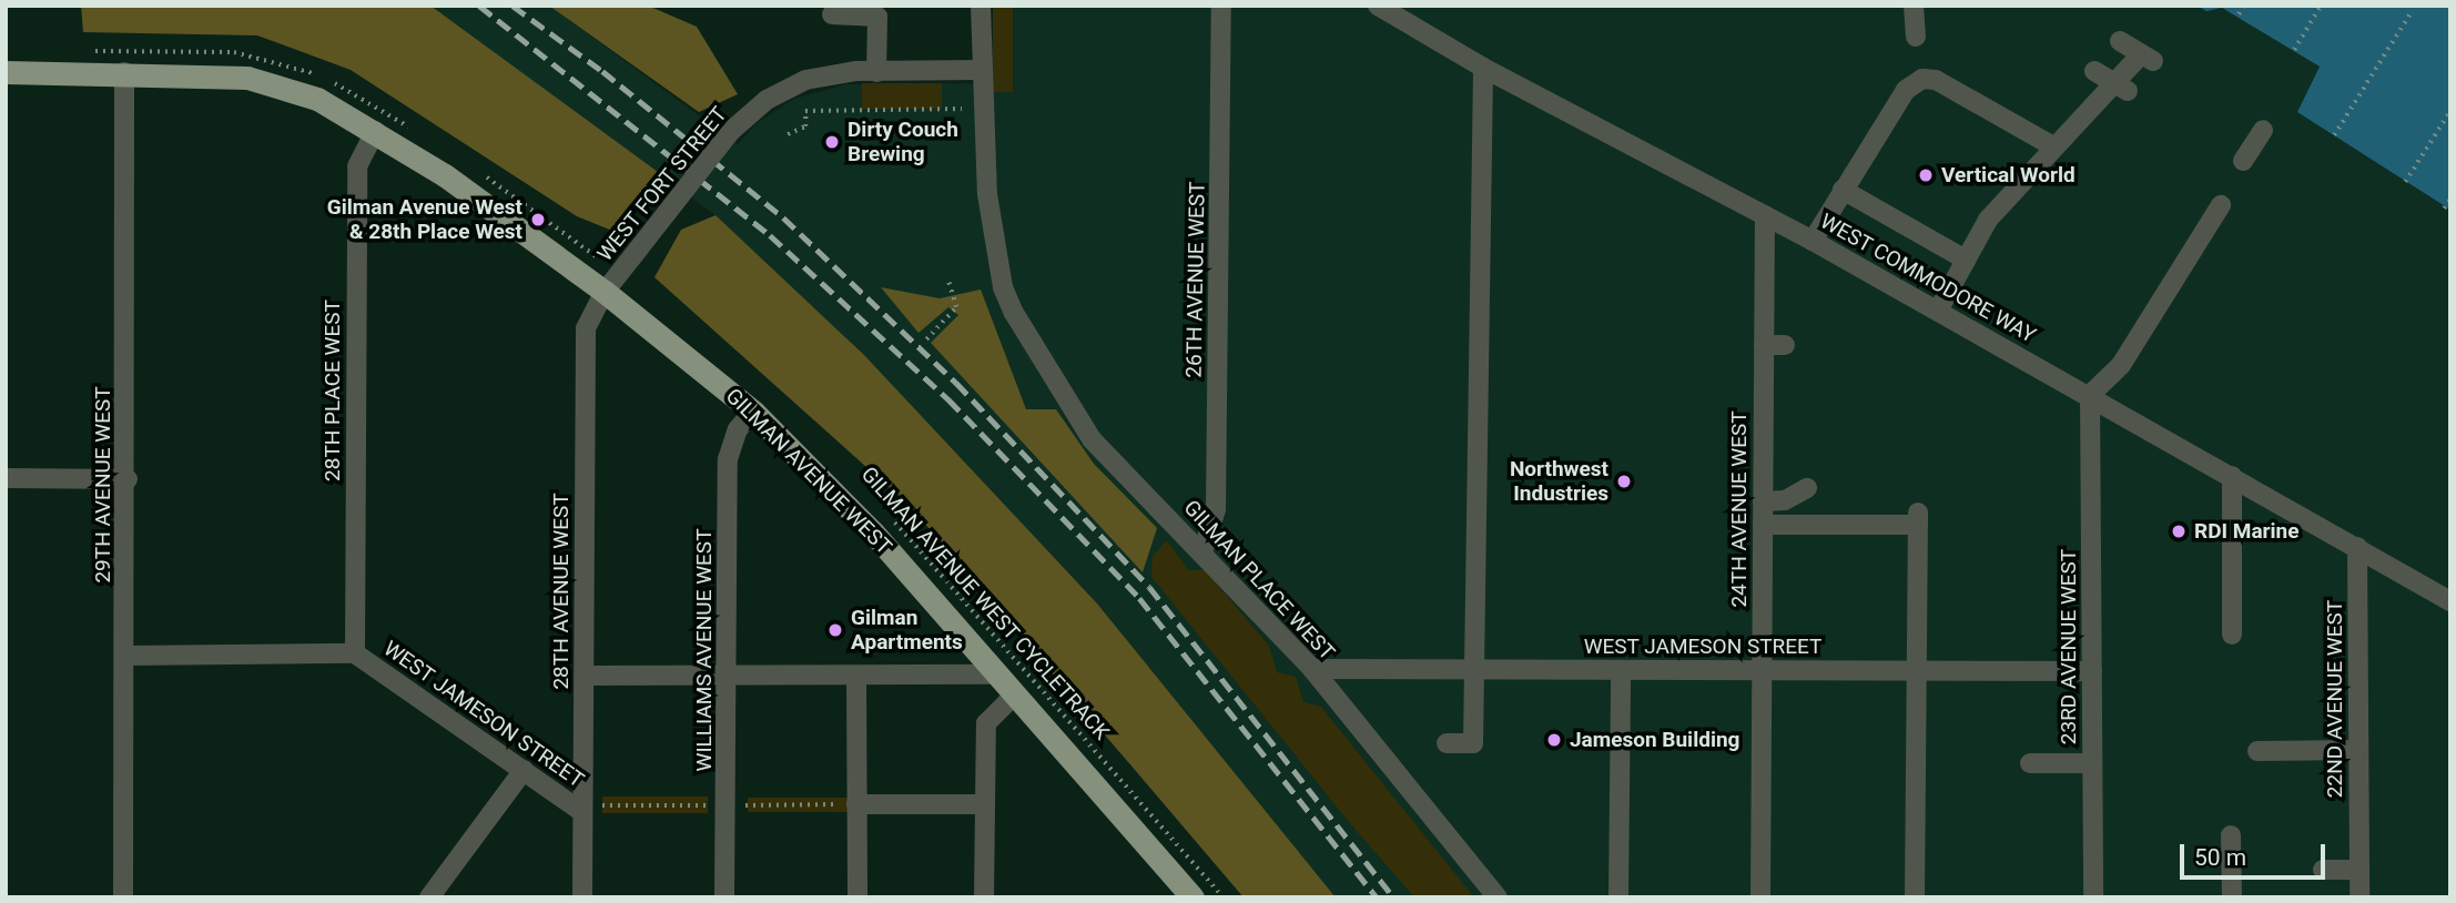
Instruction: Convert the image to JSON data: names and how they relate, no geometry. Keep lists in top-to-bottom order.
{
  "streets": {
    "main road": ["GILMAN AVENUE WEST"],
    "street": [
      "WEST FORT STREET",
      "WEST COMMODORE WAY",
      "26TH AVENUE WEST",
      "28TH PLACE WEST",
      "29TH AVENUE WEST",
      "24TH AVENUE WEST",
      "GILMAN PLACE WEST",
      "28TH AVENUE WEST",
      "WEST JAMESON STREET",
      "23RD AVENUE WEST",
      "WILLIAMS AVENUE WEST",
      "22ND AVENUE WEST"
    ],
    "path": ["GILMAN AVENUE WEST CYCLETRACK"]
  },
  "crossings": [
    ["WEST FORT STREET", "GILMAN AVENUE WEST"],
    ["WEST FORT STREET", "GILMAN PLACE WEST"],
    ["WEST FORT STREET", "28TH AVENUE WEST"],
    ["WEST COMMODORE WAY", "24TH AVENUE WEST"],
    ["WEST COMMODORE WAY", "23RD AVENUE WEST"],
    ["WEST COMMODORE WAY", "22ND AVENUE WEST"],
    ["26TH AVENUE WEST", "GILMAN PLACE WEST"],
    ["28TH PLACE WEST", "GILMAN AVENUE WEST"],
    ["28TH PLACE WEST", "WEST JAMESON STREET"],
    ["GILMAN AVENUE WEST", "29TH AVENUE WEST"],
    ["GILMAN AVENUE WEST", "28TH AVENUE WEST"],
    ["GILMAN AVENUE WEST", "WILLIAMS AVENUE WEST"],
    ["29TH AVENUE WEST", "WEST JAMESON STREET"],
    ["24TH AVENUE WEST", "WEST JAMESON STREET"],
    ["GILMAN PLACE WEST", "WEST JAMESON STREET"],
    ["28TH AVENUE WEST", "WEST JAMESON STREET"],
    ["WEST JAMESON STREET", "23RD AVENUE WEST"]
  ],
  "places": [
    "Dirty Couch Brewing",
    "Vertical World",
    "Gilman Avenue West & 28th Place West",
    "Northwest Industries",
    "RDI Marine",
    "Gilman Apartments",
    "Jameson Building"
  ],
  "scale_bar": "50 m"
}
